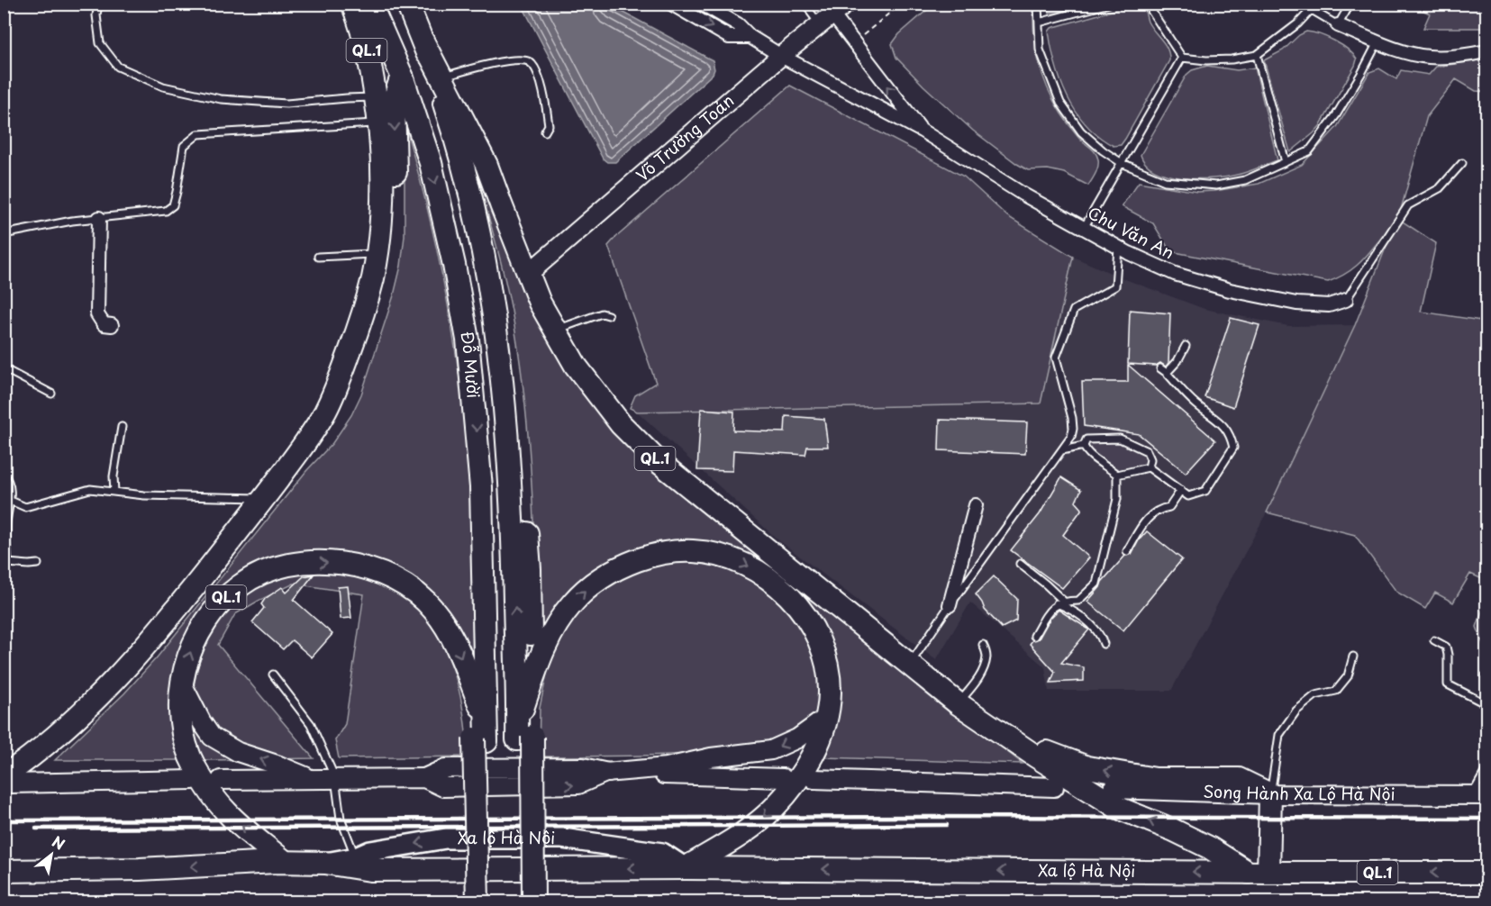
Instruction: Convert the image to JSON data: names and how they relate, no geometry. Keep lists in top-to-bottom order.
{
  "streets": {
    "highway": ["QL.1", "Đỗ Mười", "Xa lộ Hà Nội"],
    "main road": ["Võ Trường Toản", "Song Hành Xa Lộ Hà Nội"],
    "street": ["Chu Văn An"]
  },
  "crossings": [
    ["QL.1", "Võ Trường Toản"],
    ["QL.1", "Đỗ Mười"],
    ["QL.1", "Xa lộ Hà Nội"],
    ["Võ Trường Toản", "Chu Văn An"]
  ],
  "one_way": ["Xa lộ Hà Nội"],
  "north": "top right"
}
